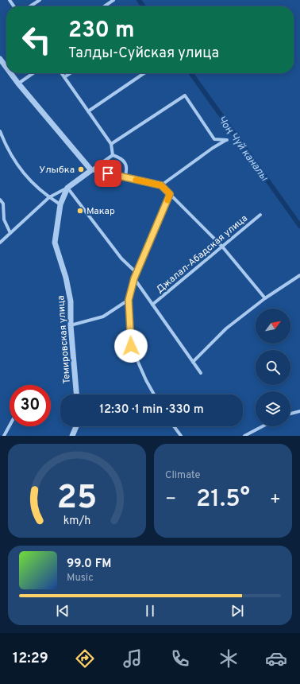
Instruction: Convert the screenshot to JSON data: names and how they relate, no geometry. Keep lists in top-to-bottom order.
{
  "streets": {
    "street": ["Джалал-Абадская улица", "Темировская улица"]
  },
  "water": ["Чоң Чүй каналы"],
  "places": ["Улыбка", "Макар"],
  "north": "top right",
  "page": {
    "turn": ["230 m", "Талды-Суйская улица"],
    "limit": "30",
    "trip": "12:30 · 1 min · 330 m",
    "tile": "Climate",
    "heat": ["−", "21.5°", "+"],
    "song": ["99.0 FM", "Music"],
    "tabs": "12:29",
    "gauge": ["25", "km/h"]
  }
}
